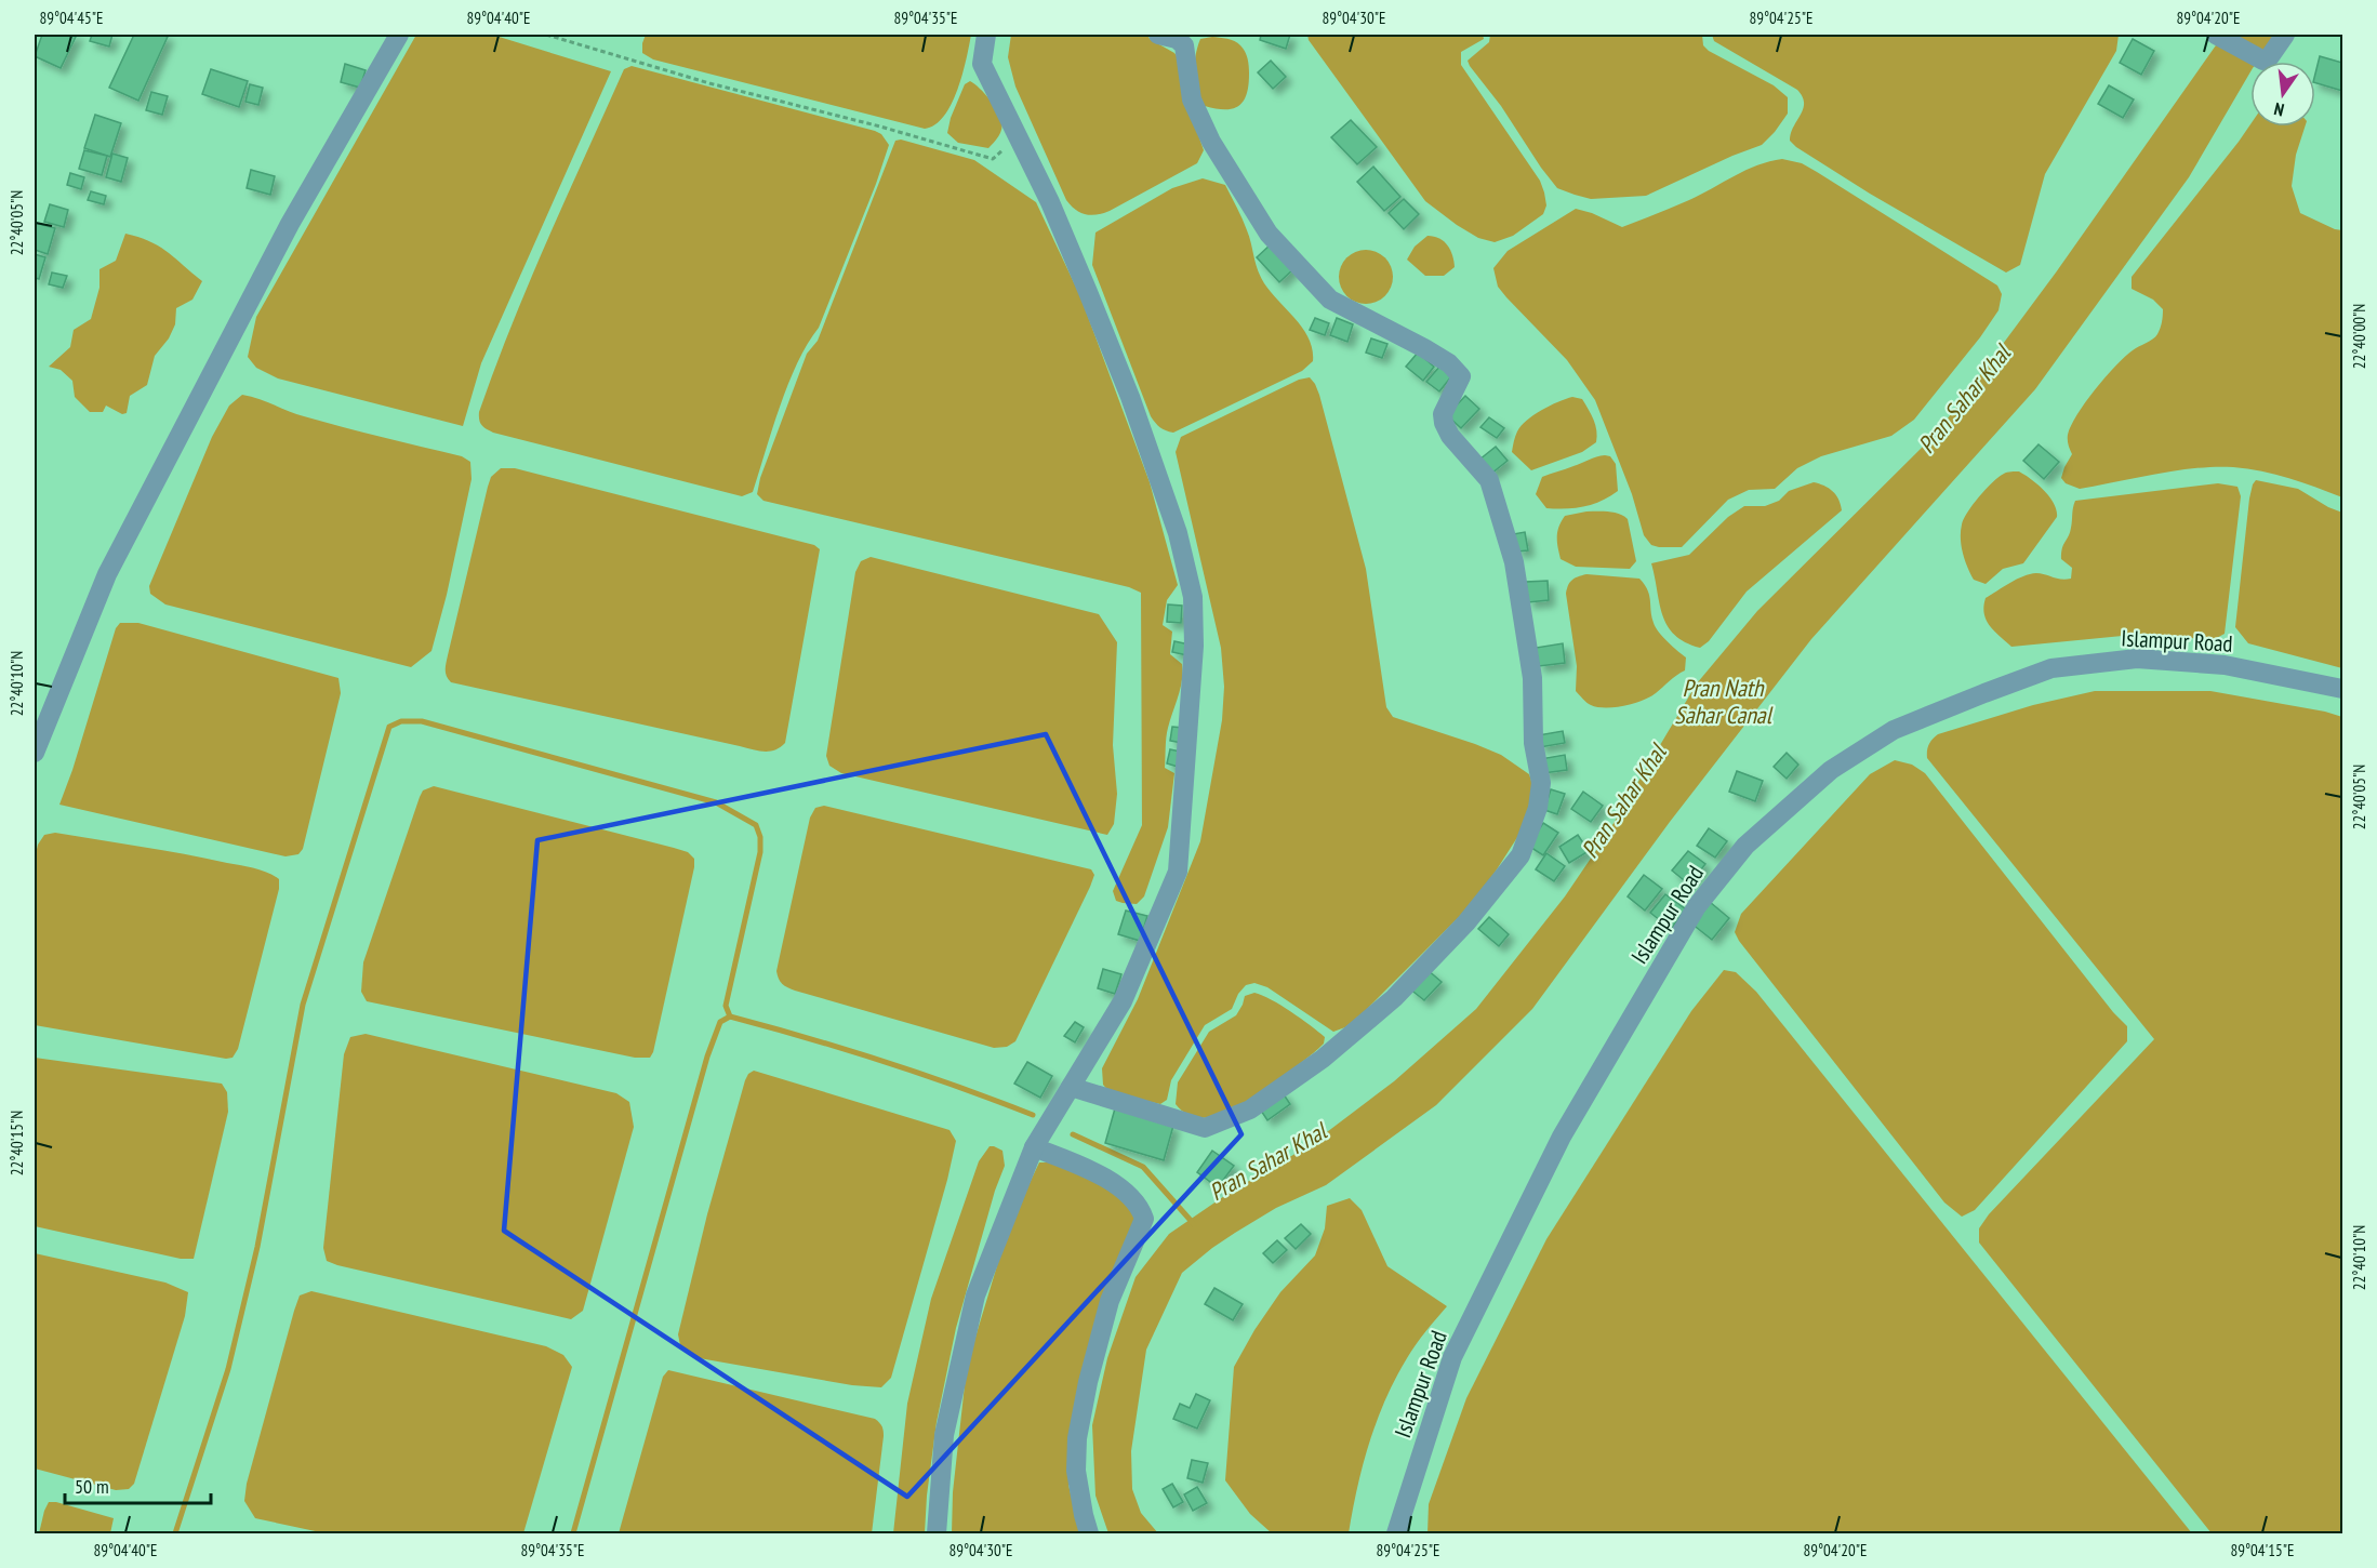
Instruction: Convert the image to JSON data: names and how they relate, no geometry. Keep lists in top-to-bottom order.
{
  "streets": {
    "street": ["Islampur Road"]
  },
  "water": ["Pran Sahar Khal", "Pran Nath Sahar Canal"],
  "scale_bar": "50 m",
  "north": "bottom",
  "coordinates": [
    "89°04'45\"E",
    "89°04'40\"E",
    "89°04'35\"E",
    "89°04'30\"E",
    "89°04'25\"E",
    "89°04'20\"E",
    "22°40'05\"N",
    "22°40'00\"N",
    "22°40'10\"N",
    "22°40'15\"N",
    "89°04'15\"E"
  ]
}
